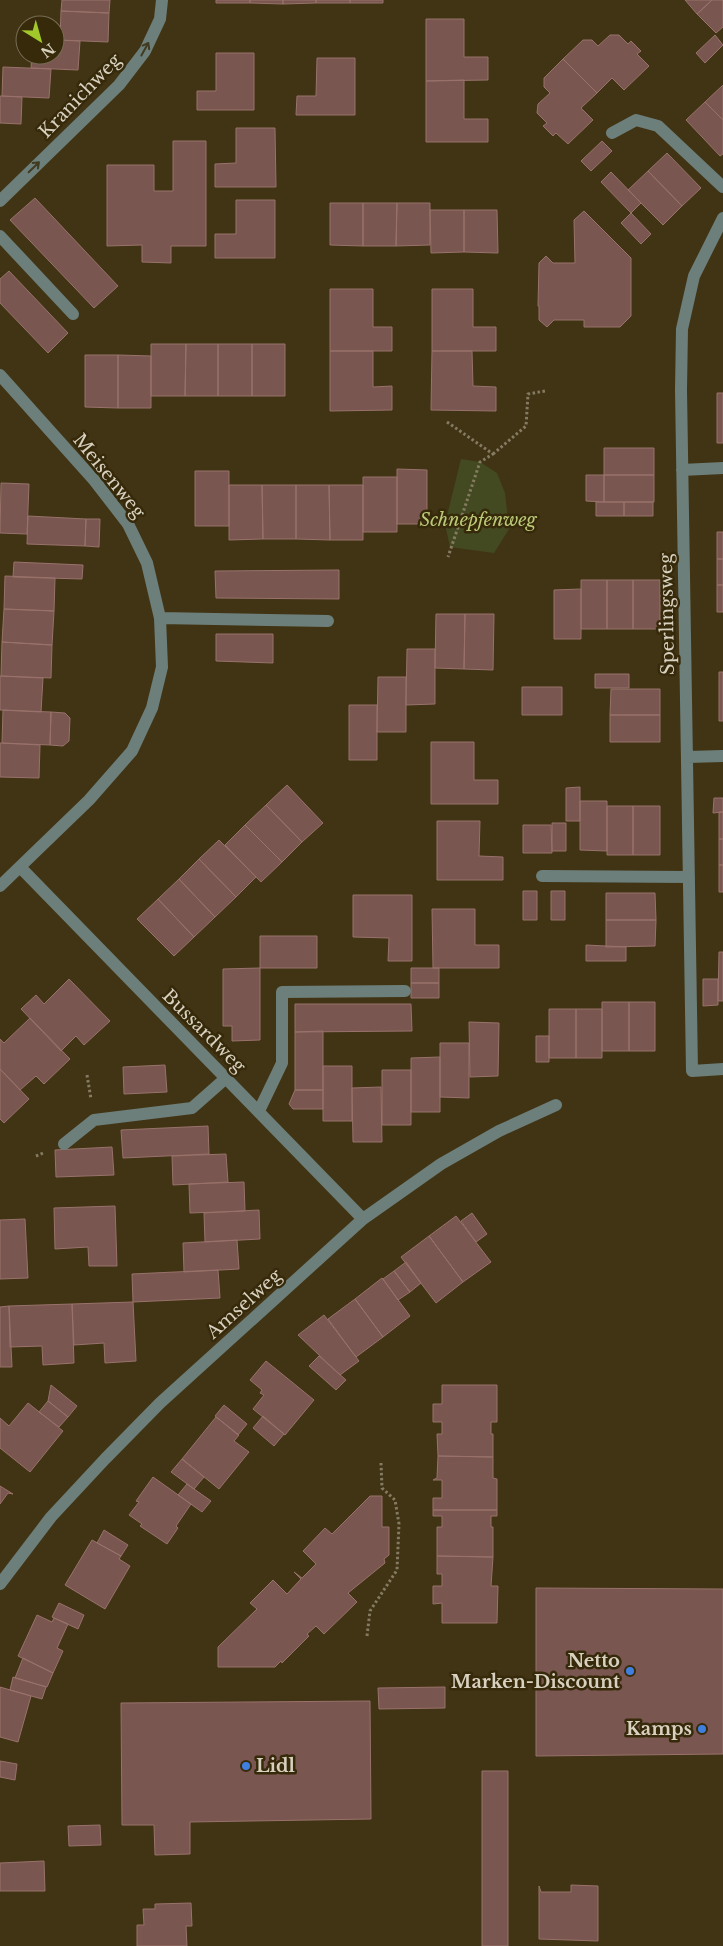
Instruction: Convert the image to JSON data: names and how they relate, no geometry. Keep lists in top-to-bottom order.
{
  "streets": {
    "street": [
      "Kranichweg",
      "Meisenweg",
      "Sperlingsweg",
      "Bussardweg",
      "Amselweg"
    ]
  },
  "crossings": [
    ["Meisenweg", "Bussardweg"],
    ["Bussardweg", "Amselweg"]
  ],
  "one_way": ["Kranichweg"],
  "parks": ["Schnepfenweg"],
  "places": ["Netto Marken-Discount", "Kamps", "Lidl"],
  "north": "bottom right"
}
